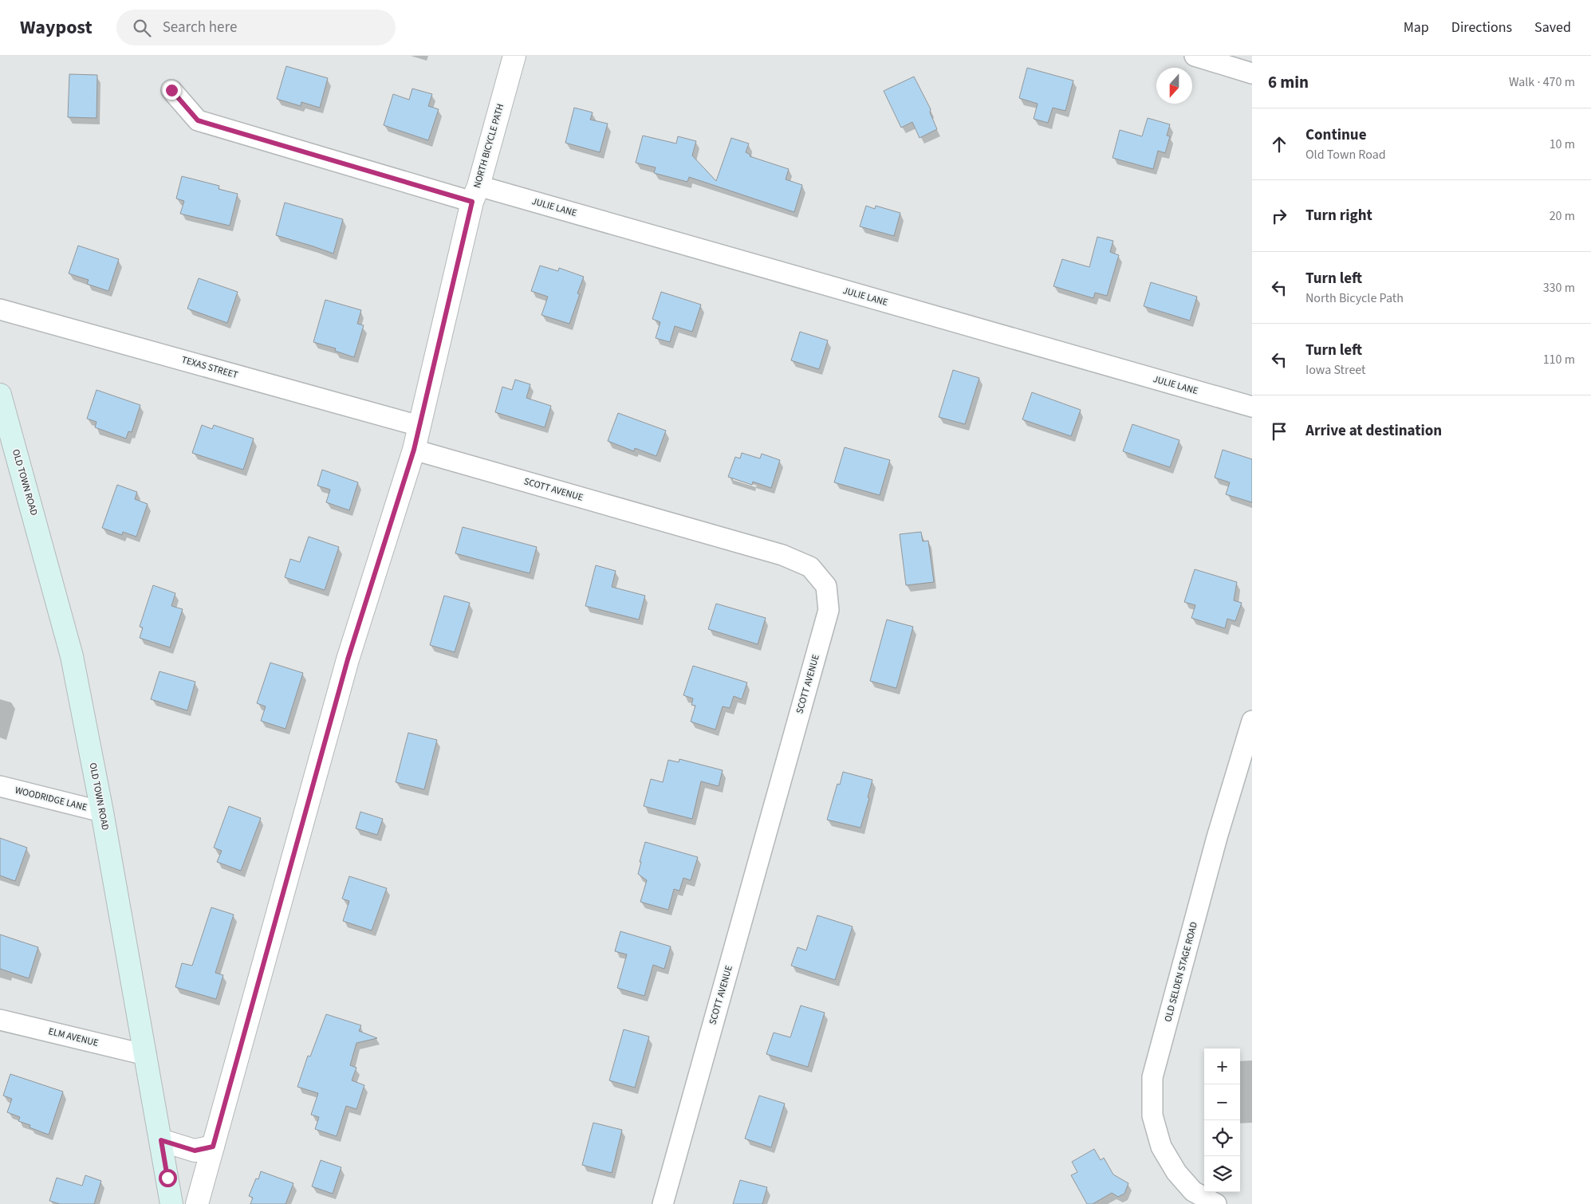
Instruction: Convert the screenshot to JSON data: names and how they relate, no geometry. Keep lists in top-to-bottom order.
{
  "streets": {
    "main road": ["OLD TOWN ROAD"],
    "street": [
      "NORTH BICYCLE PATH",
      "JULIE LANE",
      "TEXAS STREET",
      "SCOTT AVENUE",
      "WOODRIDGE LANE",
      "OLD SELDEN STAGE ROAD",
      "ELM AVENUE"
    ]
  },
  "crossings": [
    ["NORTH BICYCLE PATH", "JULIE LANE"],
    ["NORTH BICYCLE PATH", "TEXAS STREET"],
    ["NORTH BICYCLE PATH", "SCOTT AVENUE"],
    ["OLD TOWN ROAD", "WOODRIDGE LANE"],
    ["OLD TOWN ROAD", "ELM AVENUE"]
  ],
  "north": "bottom",
  "page": {
    "header": "Waypost",
    "search": "Search here",
    "nav": ["Map", "Directions", "Saved"],
    "heading": ["6 min", "Walk · 470 m"],
    "list": [
      ["Continue", "Old Town Road", "10 m"],
      ["Turn right", "20 m"],
      ["Turn left", "North Bicycle Path", "330 m"],
      ["Turn left", "Iowa Street", "110 m"],
      "Arrive at destination"
    ],
    "map_buttons": ["+", "−"]
  }
}
